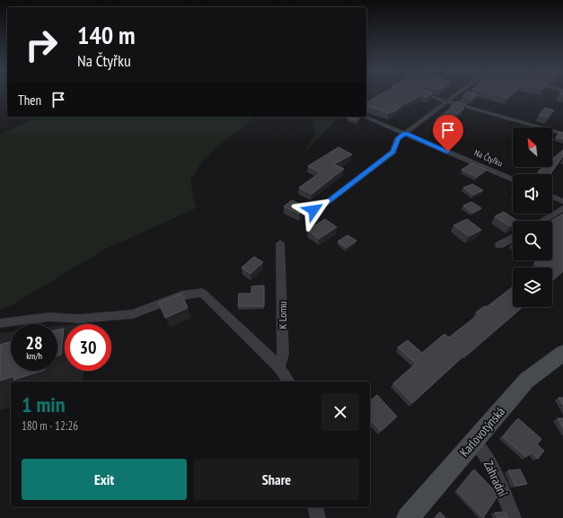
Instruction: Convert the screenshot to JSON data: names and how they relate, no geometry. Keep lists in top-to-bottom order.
{
  "streets": {
    "main road": ["Karlovotýnská"],
    "street": ["Na Čtyřku", "K Lomu", "Zahradní"]
  },
  "crossings": [
    ["Karlovotýnská", "Zahradní"]
  ],
  "north": "top left",
  "page": {
    "turn": ["140 m", "Na Čtyřku"],
    "then": "Then",
    "speed": "28 km/h",
    "limit": "30",
    "heading": ["1 min", "180 m · 12:26"],
    "buttons": ["Exit", "Share"]
  }
}
